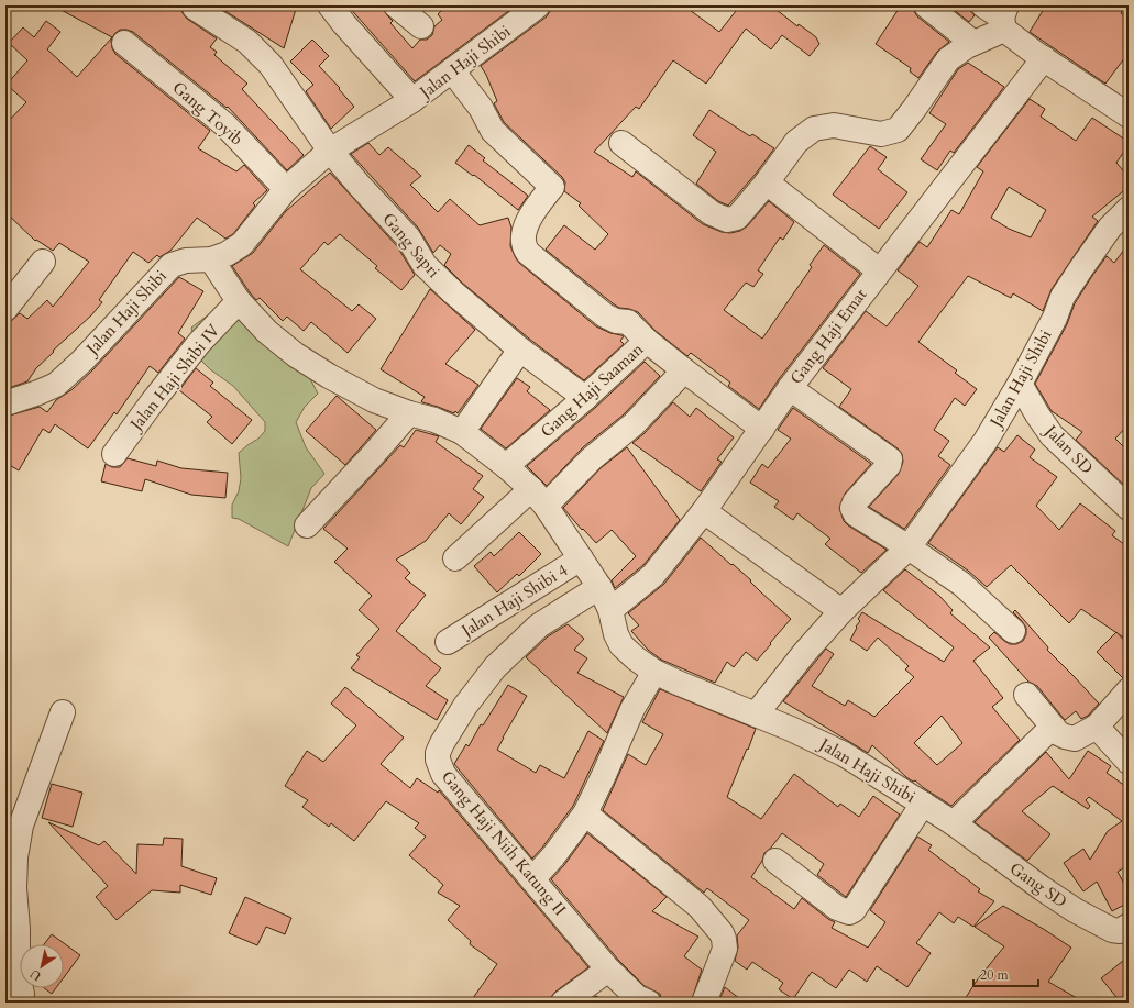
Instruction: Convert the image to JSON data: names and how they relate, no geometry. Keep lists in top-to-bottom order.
{
  "streets": {
    "street": [
      "Jalan Haji Shibi",
      "Gang Toyib",
      "Gang Sapri",
      "Gang Haji Emat",
      "Jalan Haji Shibi IV",
      "Gang Haji Saaman",
      "Jalan SD",
      "Jalan Haji Shibi 4",
      "Gang Haji Niih Katung II",
      "Gang SD"
    ]
  },
  "crossings": [
    ["Jalan Haji Shibi", "Gang Toyib"],
    ["Jalan Haji Shibi", "Gang Sapri"],
    ["Jalan Haji Shibi", "Jalan SD"],
    ["Jalan Haji Shibi", "Gang SD"],
    ["Gang Sapri", "Gang Haji Saaman"],
    ["Gang Haji Emat", "Gang Haji Saaman"]
  ],
  "scale_bar": "20 m",
  "north": "bottom left"
}
